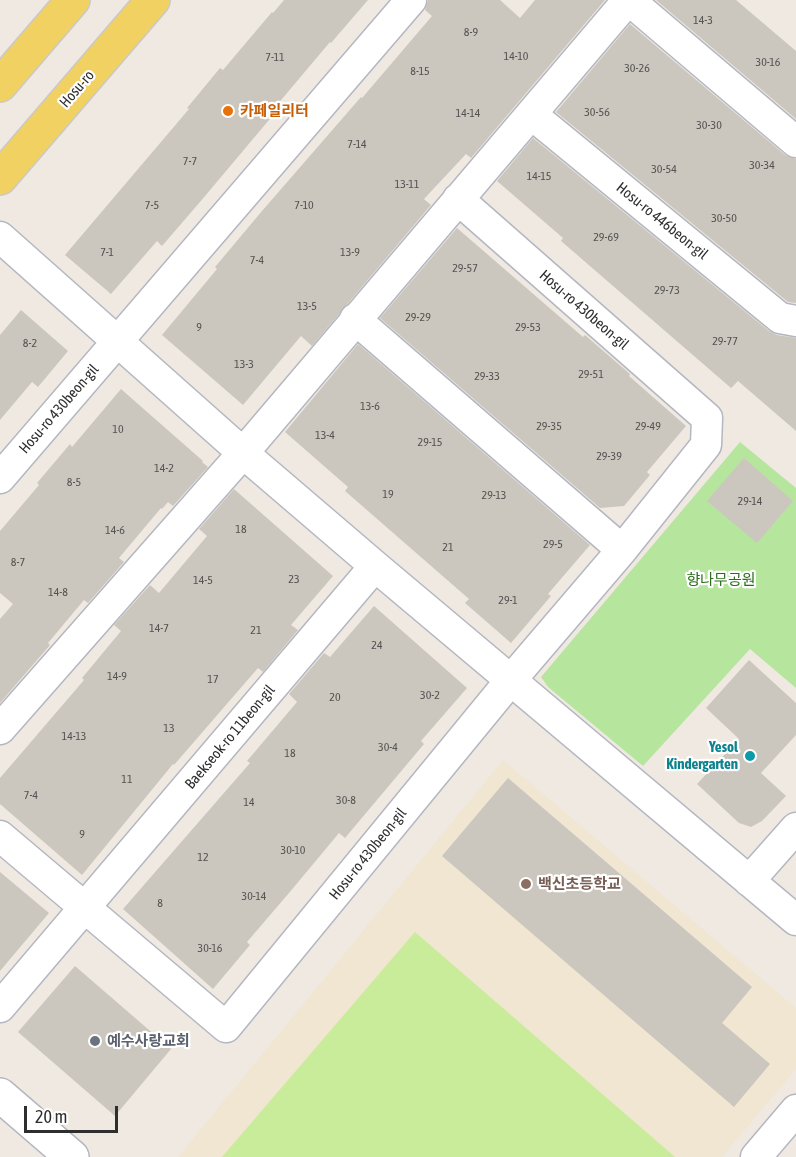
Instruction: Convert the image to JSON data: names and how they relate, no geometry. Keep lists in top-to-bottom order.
{
  "streets": {
    "main road": ["Hosu-ro"],
    "street": ["Hosu-ro 446beon-gil", "Hosu-ro 430beon-gil", "Baekseok-ro 11beon-gil"]
  },
  "crossings": [
    ["Hosu-ro 430beon-gil", "Baekseok-ro 11beon-gil"]
  ],
  "parks": ["향나무공원"],
  "places": [
    "카페일리터",
    "Yesol Kindergarten",
    "백신초등학교",
    "예수사랑교회"
  ],
  "house_numbers": [
    "14-3",
    "8-9",
    "14-10",
    "7-11",
    "30-16",
    "30-26",
    "8-15",
    "30-56",
    "14-14",
    "30-30",
    "7-14",
    "7-7",
    "30-34",
    "30-54",
    "14-15",
    "13-11",
    "7-5",
    "7-10",
    "30-50",
    "29-69",
    "7-1",
    "13-9",
    "7-4",
    "29-57",
    "29-73",
    "13-5",
    "29-29",
    "9",
    "29-53",
    "29-77",
    "8-2",
    "13-3",
    "29-51",
    "29-33",
    "13-6",
    "29-35",
    "29-49",
    "10",
    "13-4",
    "29-15",
    "29-39",
    "14-2",
    "8-5",
    "19",
    "29-13",
    "29-14",
    "18",
    "14-6",
    "29-5",
    "21",
    "8-7",
    "23",
    "14-5",
    "14-8",
    "29-1",
    "14-7",
    "21",
    "24",
    "14-9",
    "17",
    "30-2",
    "20",
    "13",
    "14-13",
    "30-4",
    "18",
    "11",
    "7-4",
    "30-8",
    "14",
    "9",
    "30-10",
    "12",
    "30-14",
    "8",
    "30-16"
  ],
  "scale_bar": "20 m"
}
